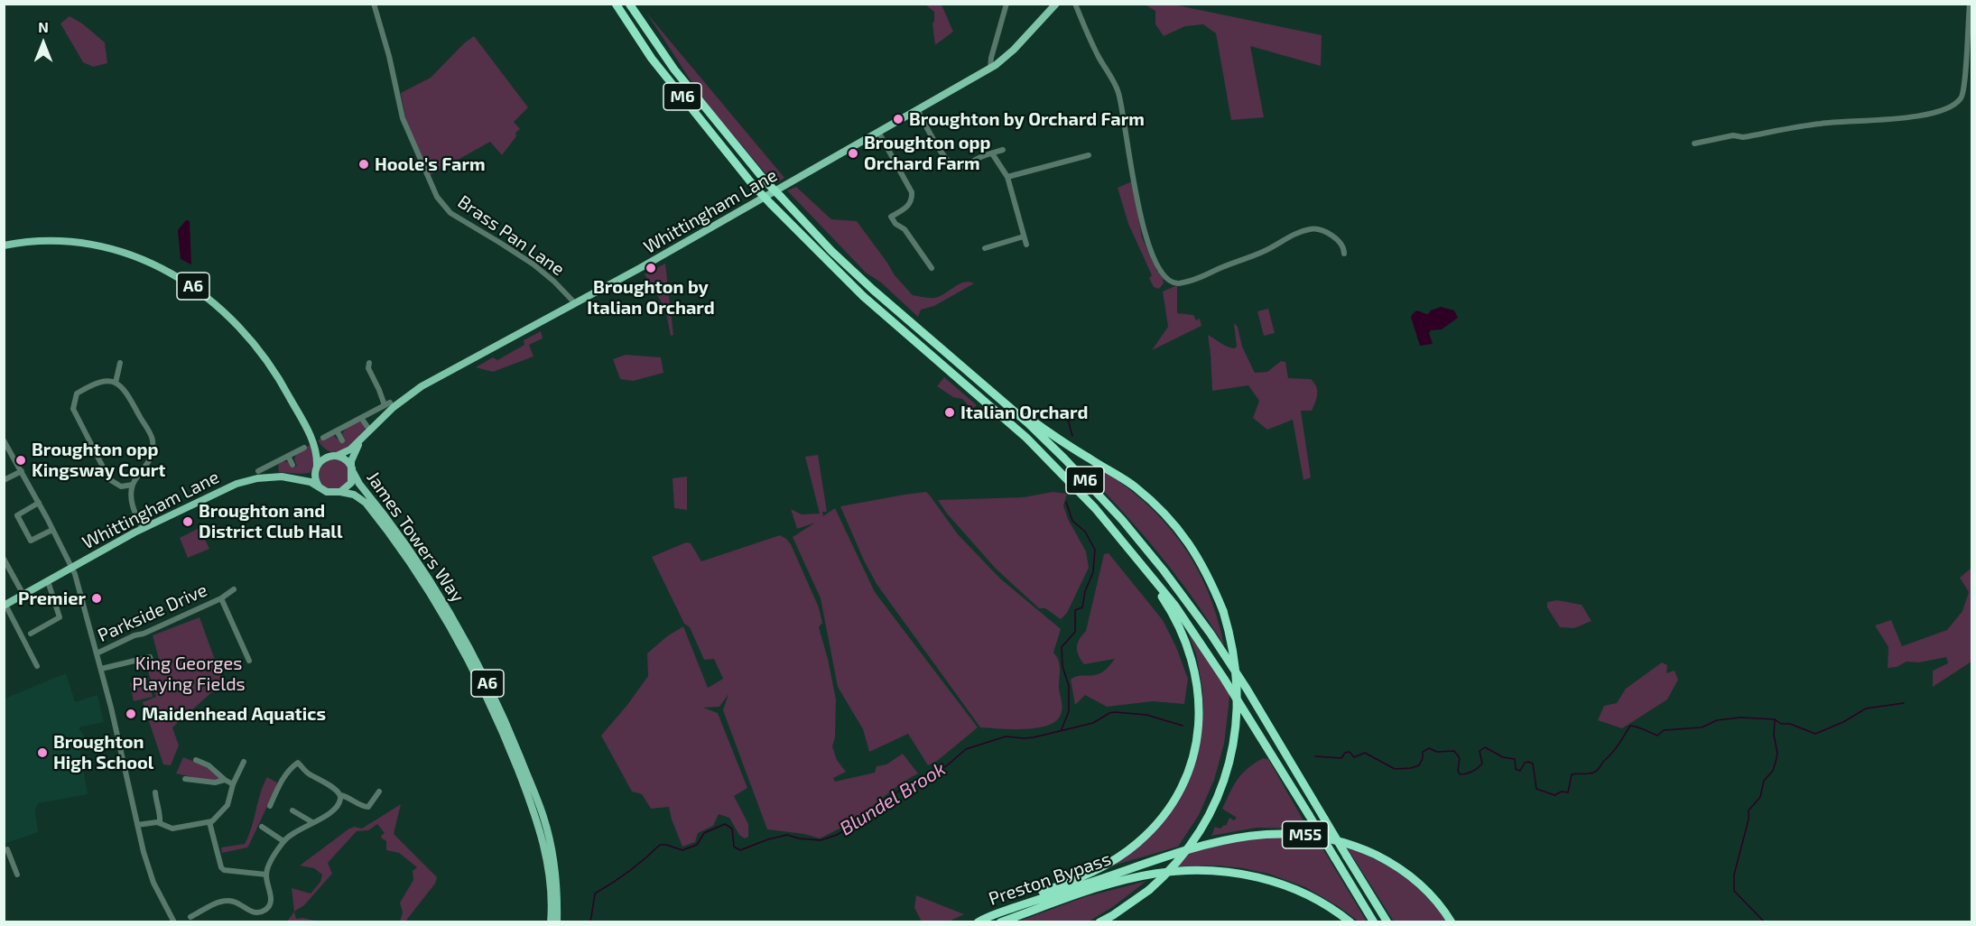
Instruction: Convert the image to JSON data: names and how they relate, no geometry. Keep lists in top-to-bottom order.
{
  "streets": {
    "highway": ["M6", "M55", "Preston Bypass"],
    "main road": ["Whittingham Lane", "A6", "James Towers Way"],
    "street": ["Brass Pan Lane", "Parkside Drive"]
  },
  "crossings": [
    ["M6", "Preston Bypass"],
    ["Whittingham Lane", "Brass Pan Lane"],
    ["Whittingham Lane", "A6"],
    ["Whittingham Lane", "James Towers Way"],
    ["A6", "James Towers Way"]
  ],
  "water": ["Blundel Brook"],
  "parks": ["King Georges Playing Fields"],
  "places": [
    "Broughton by Orchard Farm",
    "Broughton opp Orchard Farm",
    "Hoole's Farm",
    "Broughton by Italian Orchard",
    "Italian Orchard",
    "Broughton opp Kingsway Court",
    "Broughton and District Club Hall",
    "Premier",
    "Maidenhead Aquatics",
    "Broughton High School"
  ],
  "north": "top"
}
